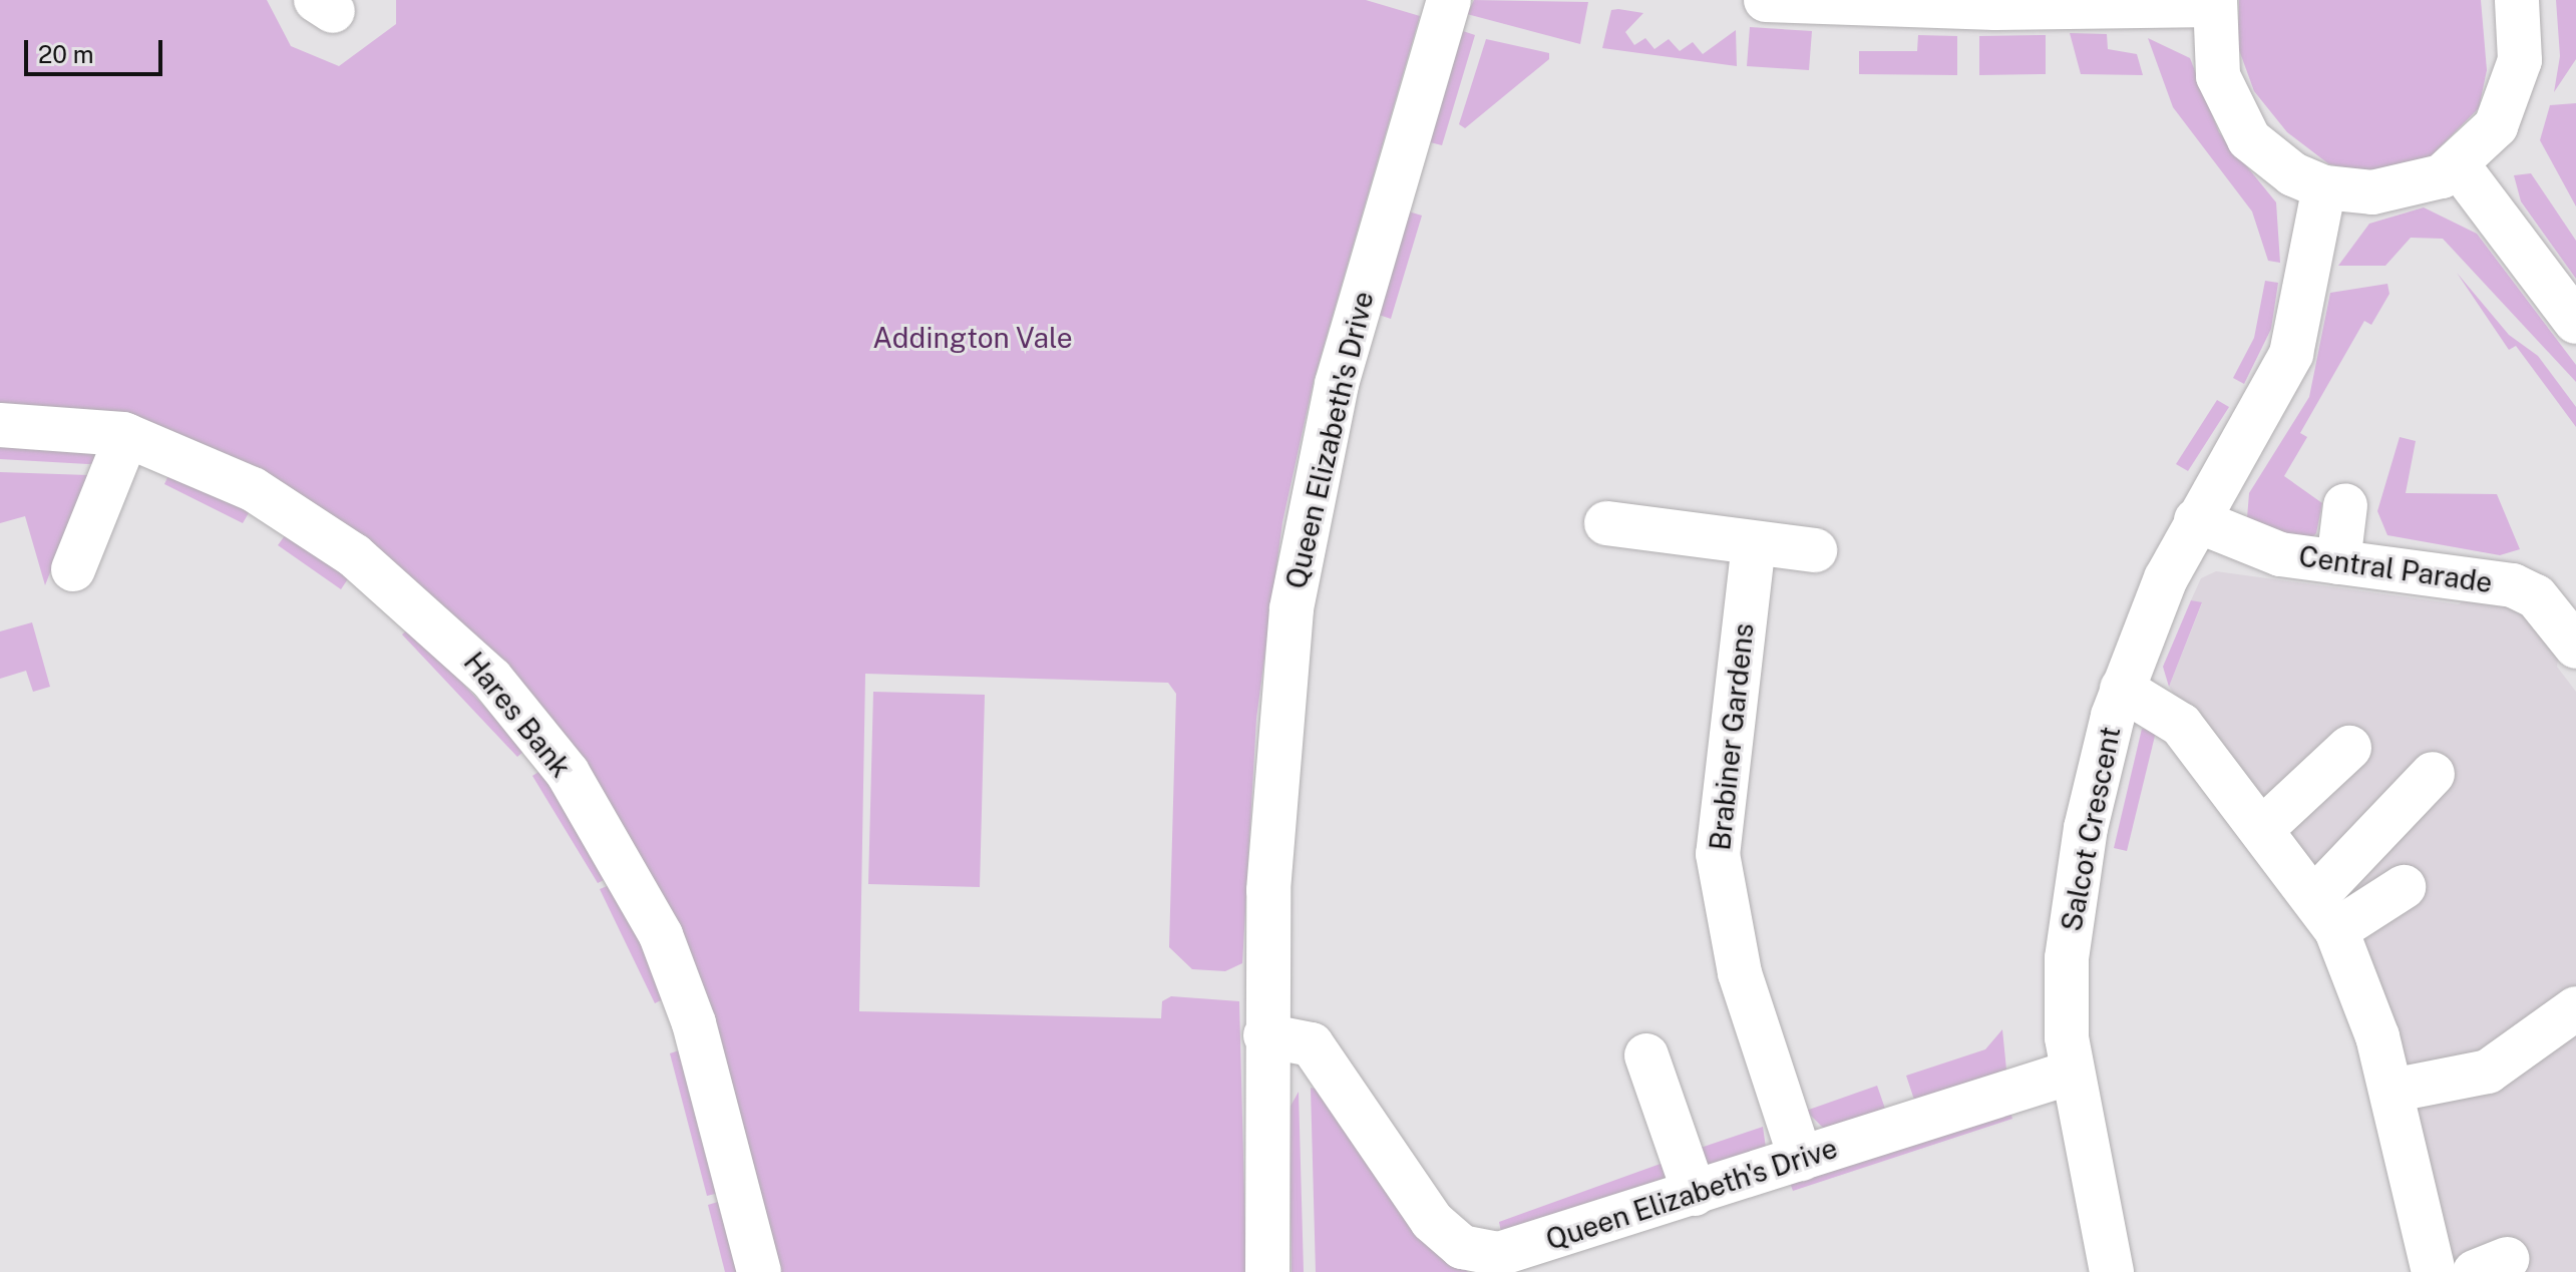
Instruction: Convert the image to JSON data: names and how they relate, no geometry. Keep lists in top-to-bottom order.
{
  "streets": {
    "street": [
      "Queen Elizabeth's Drive",
      "Central Parade",
      "Hares Bank",
      "Brabiner Gardens",
      "Salcot Crescent"
    ]
  },
  "crossings": [
    ["Queen Elizabeth's Drive", "Brabiner Gardens"],
    ["Queen Elizabeth's Drive", "Salcot Crescent"],
    ["Central Parade", "Salcot Crescent"]
  ],
  "parks": ["Addington Vale"],
  "scale_bar": "20 m"
}
